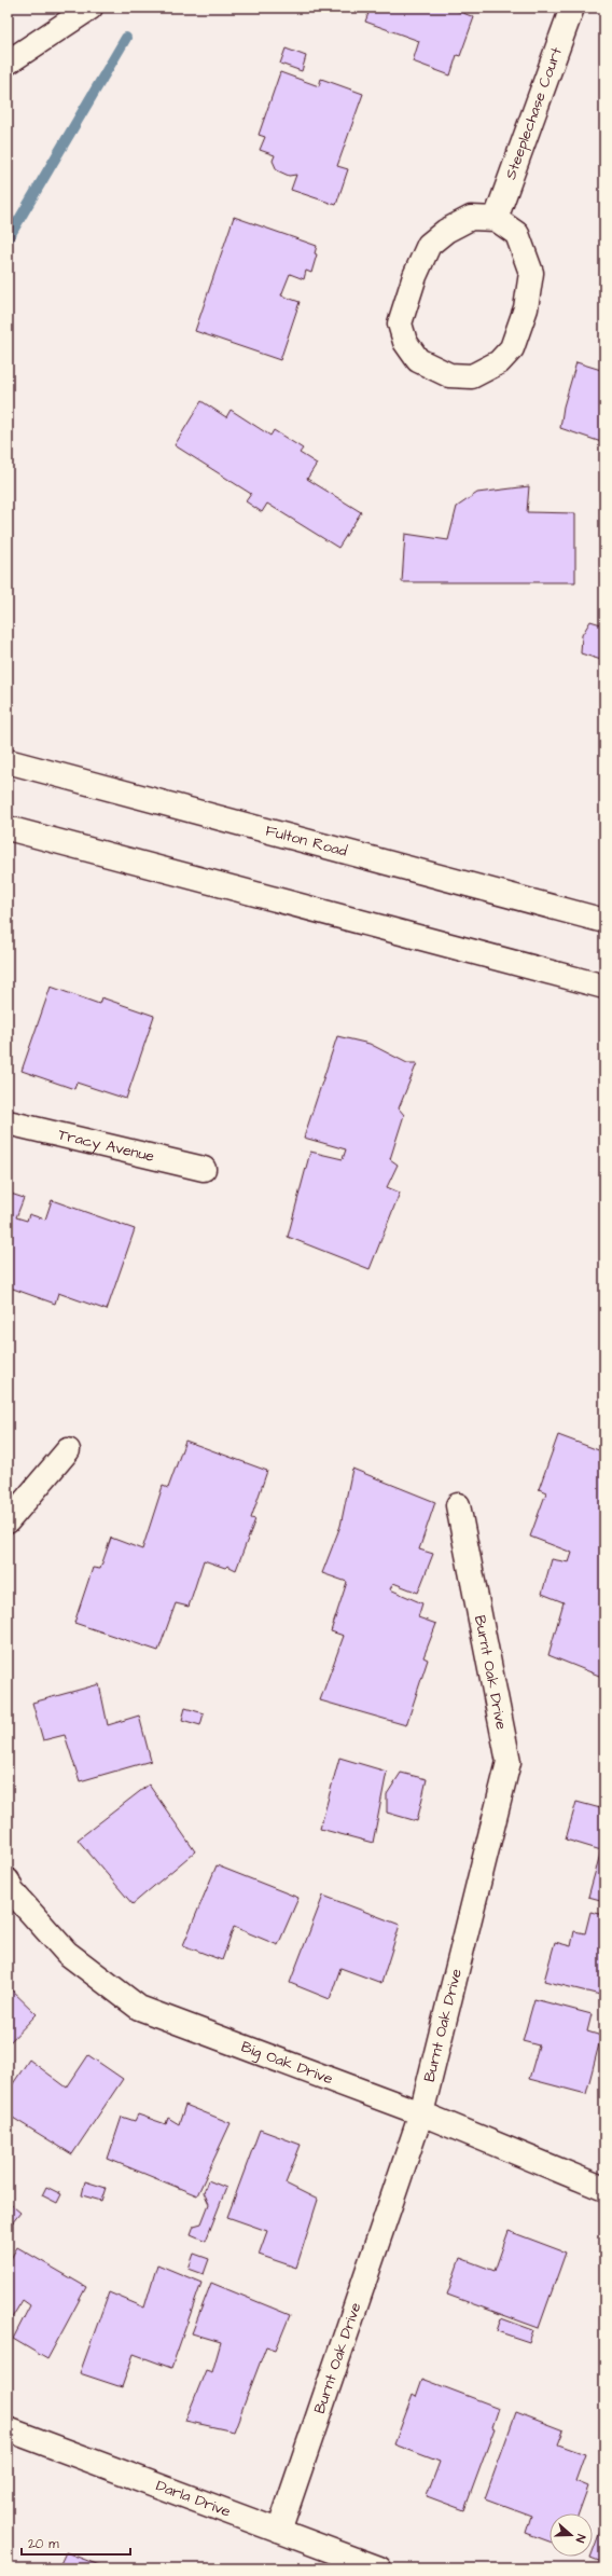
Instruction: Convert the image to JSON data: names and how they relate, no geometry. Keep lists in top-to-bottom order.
{
  "streets": {
    "street": [
      "Steeplechase Court",
      "Fulton Road",
      "Tracy Avenue",
      "Burnt Oak Drive",
      "Big Oak Drive",
      "Darla Drive"
    ]
  },
  "crossings": [
    ["Burnt Oak Drive", "Big Oak Drive"],
    ["Burnt Oak Drive", "Darla Drive"]
  ],
  "scale_bar": "20 m",
  "north": "right"
}
